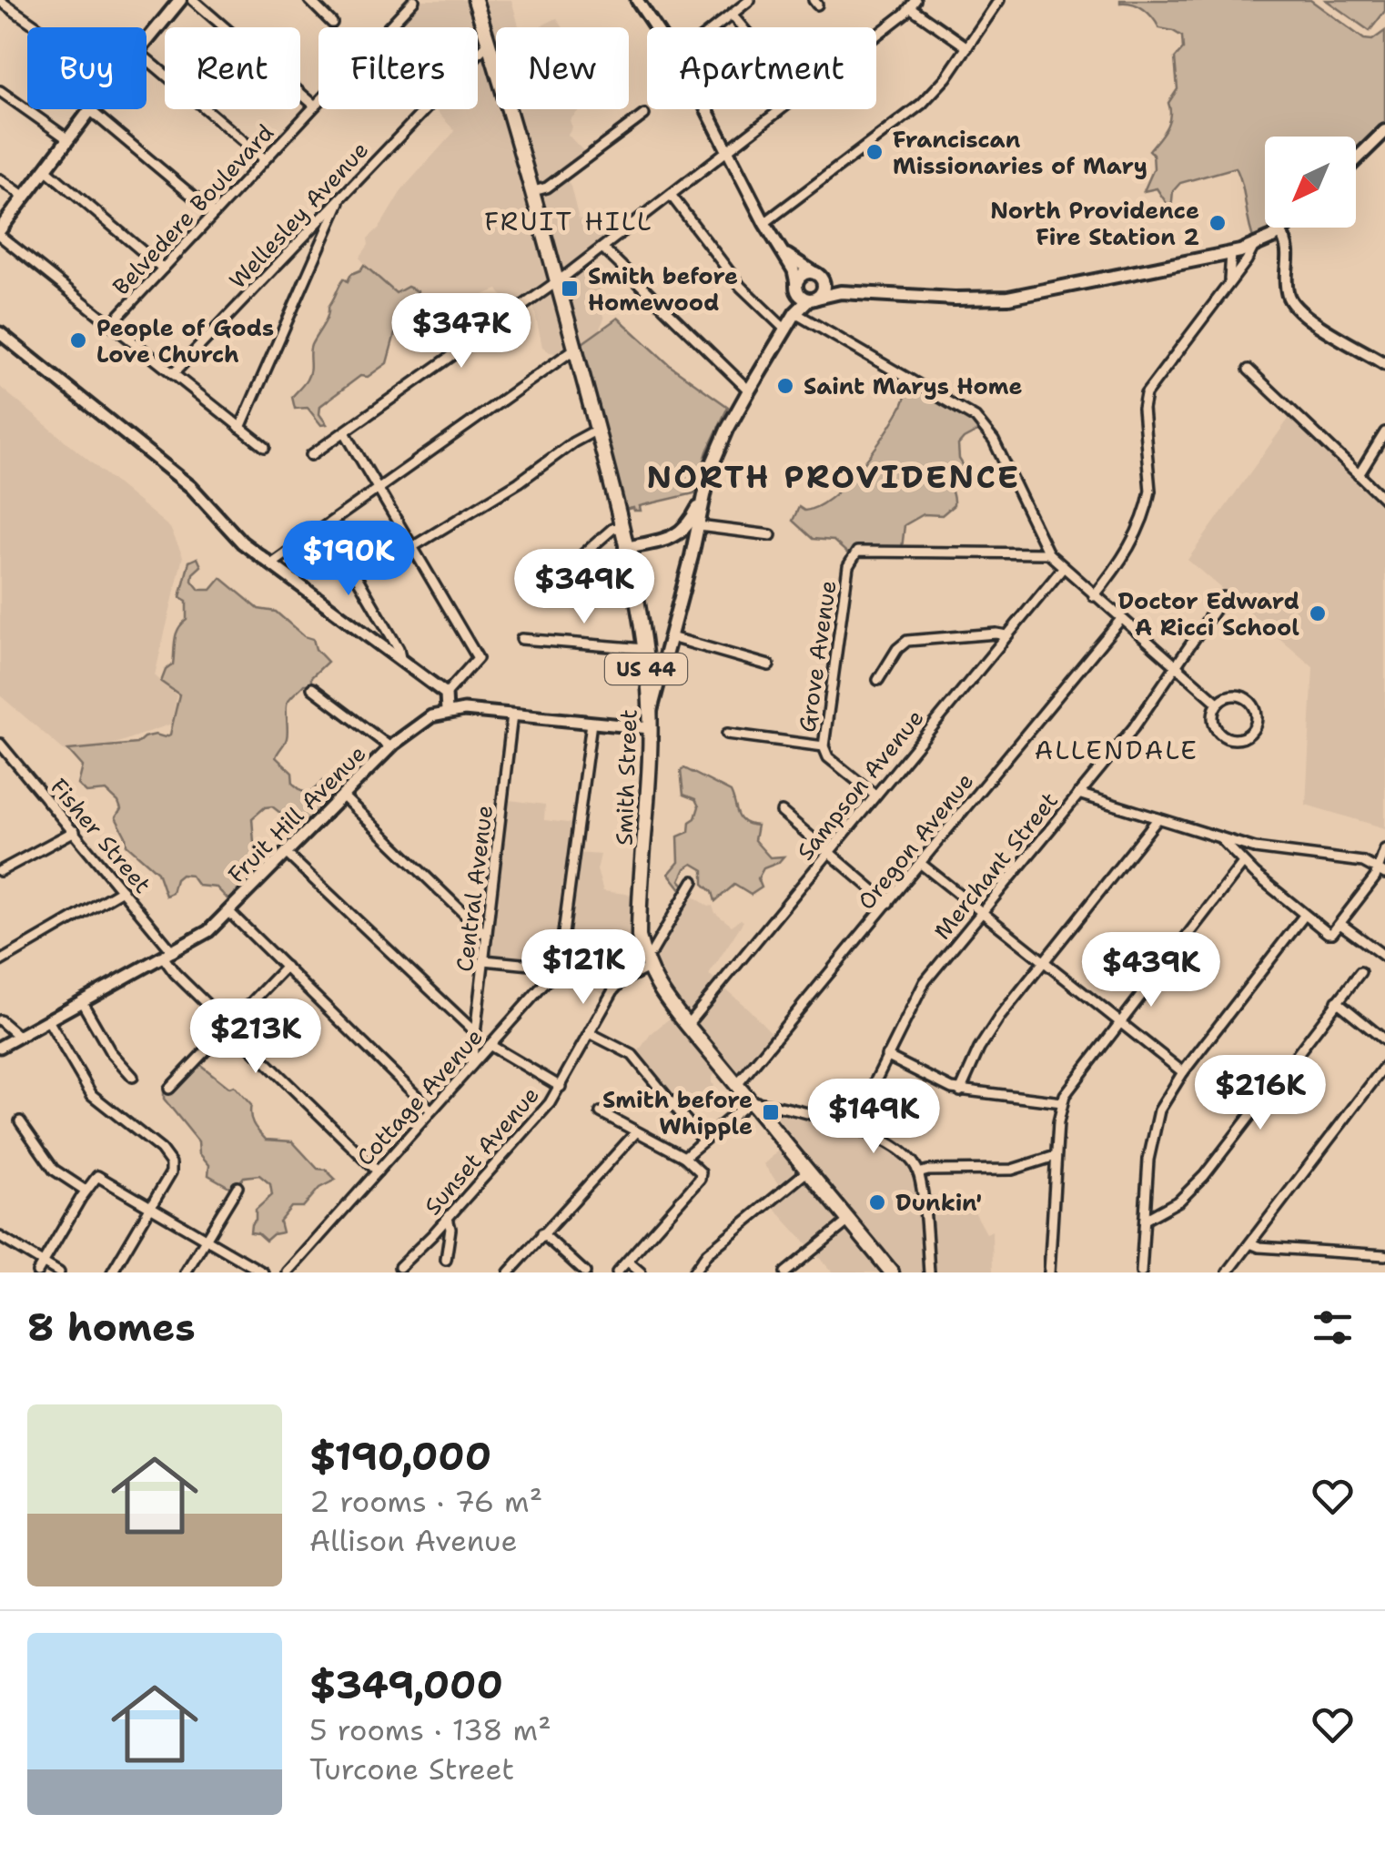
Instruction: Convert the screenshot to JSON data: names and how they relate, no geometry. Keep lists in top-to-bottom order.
{
  "streets": {
    "main road": ["US 44", "Smith Street"],
    "street": [
      "Belvedere Boulevard",
      "Wellesley Avenue",
      "Grove Avenue",
      "Sampson Avenue",
      "Fruit Hill Avenue",
      "Fisher Street",
      "Oregon Avenue",
      "Merchant Street",
      "Central Avenue",
      "Cottage Avenue",
      "Sunset Avenue"
    ]
  },
  "crossings": [
    ["Wellesley Avenue", "Smith Street"],
    ["Grove Avenue", "Sampson Avenue"],
    ["Smith Street", "Sampson Avenue"],
    ["Smith Street", "Fruit Hill Avenue"],
    ["Smith Street", "Oregon Avenue"],
    ["Smith Street", "Sunset Avenue"],
    ["Fruit Hill Avenue", "Fisher Street"],
    ["Fruit Hill Avenue", "Central Avenue"],
    ["Fisher Street", "Cottage Avenue"],
    ["Central Avenue", "Cottage Avenue"]
  ],
  "districts": ["FRUIT HILL", "NORTH PROVIDENCE", "ALLENDALE"],
  "places": {
    "other": [
      "Franciscan Missionaries of Mary",
      "North Providence Fire Station 2",
      "People of Gods Love Church",
      "Saint Marys Home",
      "Doctor Edward A Ricci School",
      "Dunkin'"
    ],
    "transit": ["Smith before Homewood", "Smith before Whipple"]
  },
  "north": "bottom left",
  "page": {
    "chip": [
      "Buy",
      "Rent",
      "Filters",
      "New",
      "Apartment"
    ],
    "price": [
      "$347K",
      "$190K",
      "$349K",
      "$121K",
      "$439K",
      "$213K",
      "$216K",
      "$149K"
    ],
    "heading": "8 homes",
    "list": [
      {
        "name": "$190,000",
        "note": "2 rooms · 76 m² · Allison Avenue"
      },
      {
        "name": "$349,000",
        "note": "5 rooms · 138 m² · Turcone Street"
      }
    ]
  }
}
